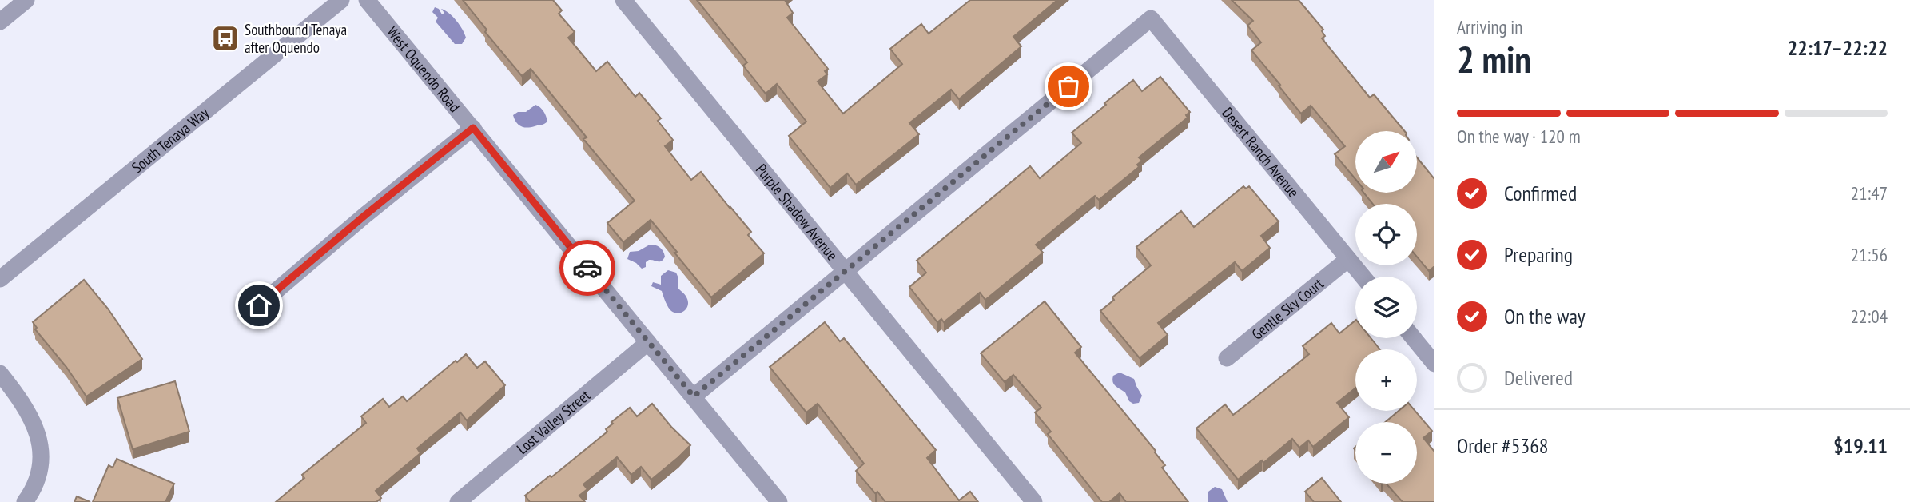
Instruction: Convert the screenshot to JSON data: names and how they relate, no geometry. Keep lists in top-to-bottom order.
{
  "streets": {
    "street": [
      "West Oquendo Road",
      "South Tenaya Way",
      "Desert Ranch Avenue",
      "Purple Shadow Avenue",
      "Gentle Sky Court",
      "Lost Valley Street"
    ]
  },
  "crossings": [
    ["West Oquendo Road", "Lost Valley Street"],
    ["Desert Ranch Avenue", "Purple Shadow Avenue"],
    ["Desert Ranch Avenue", "Gentle Sky Court"]
  ],
  "places": {
    "bus stop": ["Southbound Tenaya after Oquendo"]
  },
  "north": "top right",
  "page": {
    "heading": ["2 min", "Arriving in", "22:17–22:22"],
    "panel": ["Order #5368", "$19.11"],
    "bar": "On the way · 120 m",
    "map_buttons": ["+", "−"],
    "list": [
      ["Confirmed", "21:47"],
      ["Preparing", "21:56"],
      ["On the way", "22:04"],
      "Delivered"
    ]
  }
}
